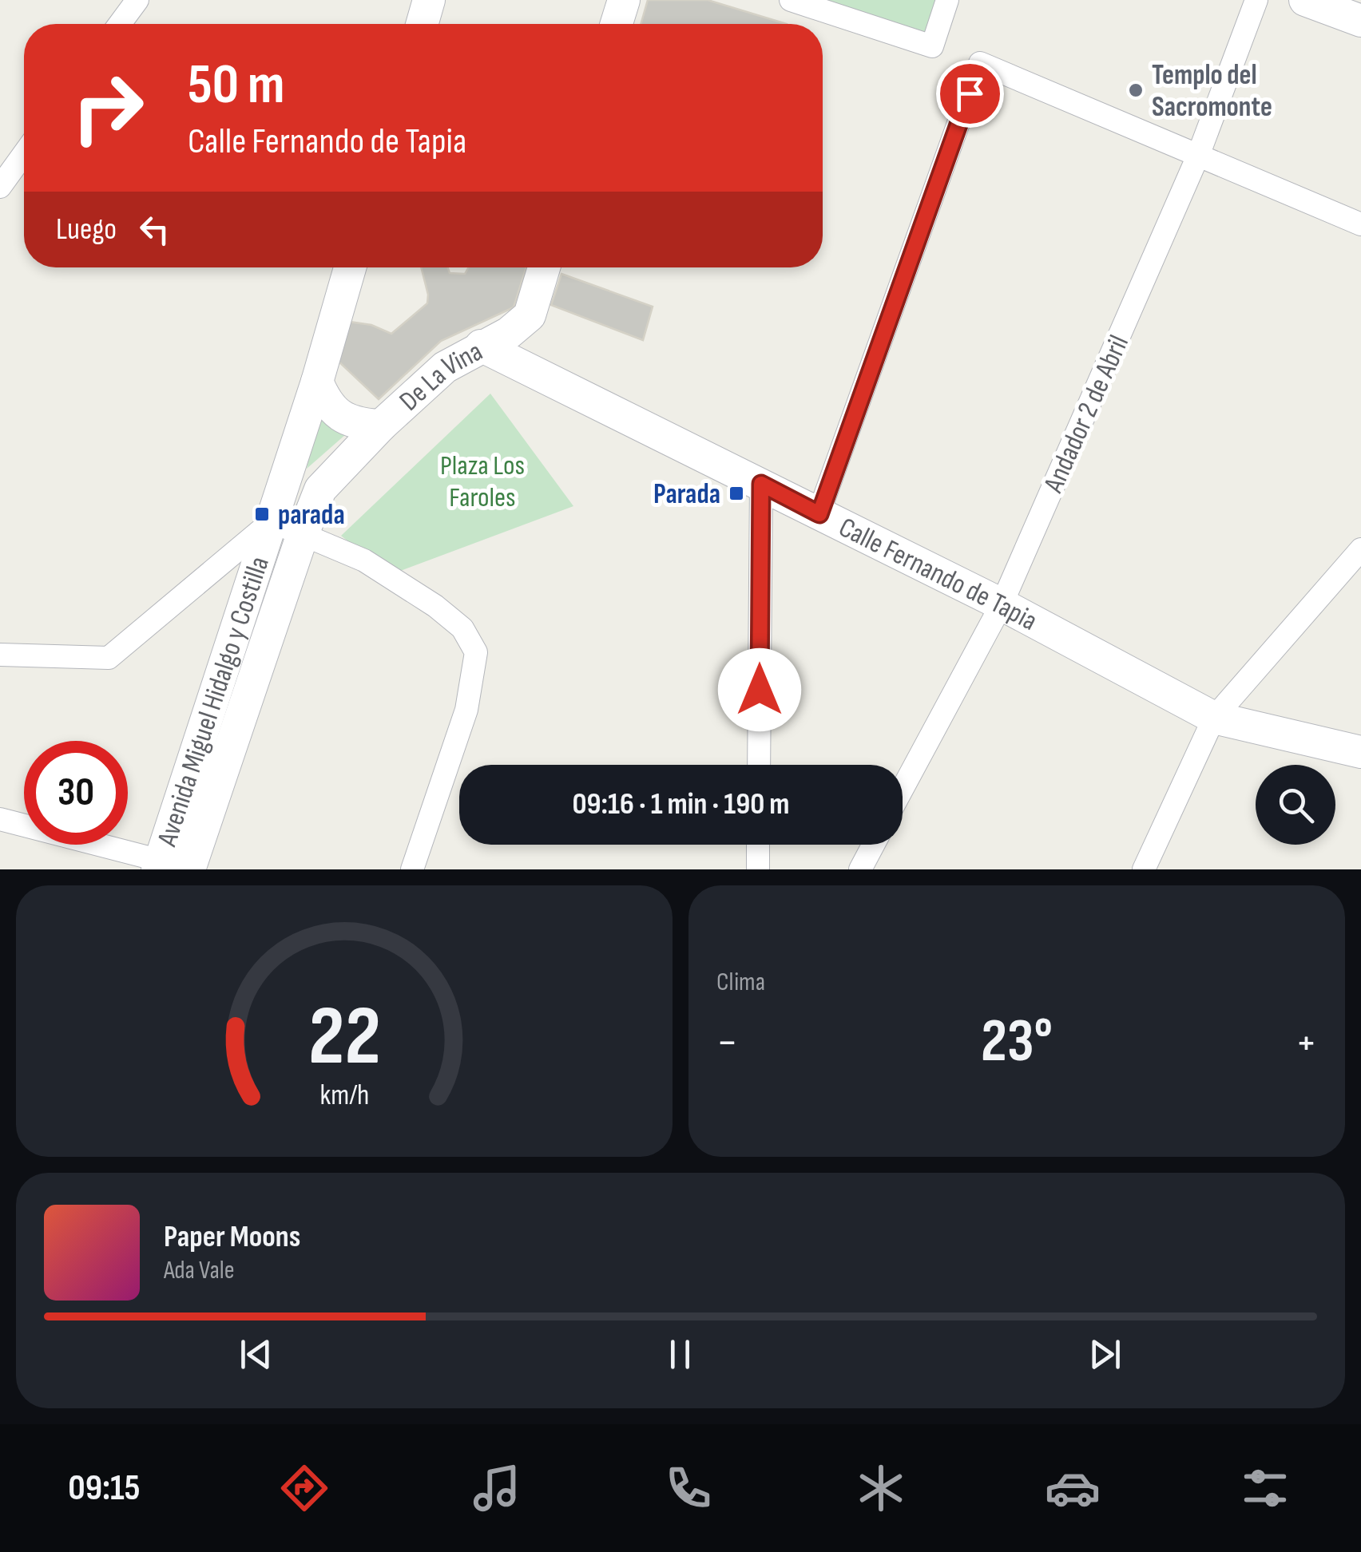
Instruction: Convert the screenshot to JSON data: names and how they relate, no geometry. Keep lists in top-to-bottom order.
{
  "streets": {
    "street": [
      "De La Vina",
      "Andador 2 de Abril",
      "Calle Fernando de Tapia",
      "Avenida Miguel Hidalgo y Costilla"
    ]
  },
  "crossings": [
    ["De La Vina", "Calle Fernando de Tapia"],
    ["De La Vina", "Avenida Miguel Hidalgo y Costilla"],
    ["Andador 2 de Abril", "Calle Fernando de Tapia"]
  ],
  "parks": ["Plaza Los Faroles"],
  "places": {
    "other": ["Templo del Sacromonte"],
    "transit": ["Parada", "parada"]
  },
  "page": {
    "turn": ["50 m", "Calle Fernando de Tapia"],
    "then": "Luego",
    "limit": "30",
    "trip": "09:16 · 1 min · 190 m",
    "tile": "Clima",
    "heat": ["−", "23°", "+"],
    "song": ["Paper Moons", "Ada Vale"],
    "tabs": "09:15",
    "gauge": ["22", "km/h"]
  }
}
